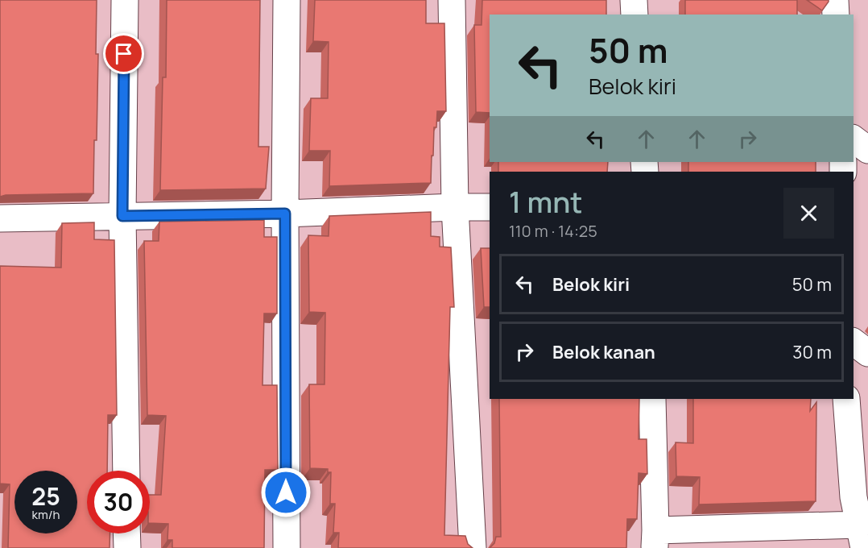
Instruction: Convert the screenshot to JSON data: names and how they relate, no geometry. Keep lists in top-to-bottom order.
{
  "page": {
    "turn": ["50 m", "Belok kiri"],
    "heading": ["1 mnt", "110 m · 14:25"],
    "list": [
      {
        "name": "Belok kiri",
        "value": "50 m"
      },
      {
        "name": "Belok kanan",
        "value": "30 m"
      }
    ],
    "speed": "25 km/h",
    "limit": "30"
  }
}
